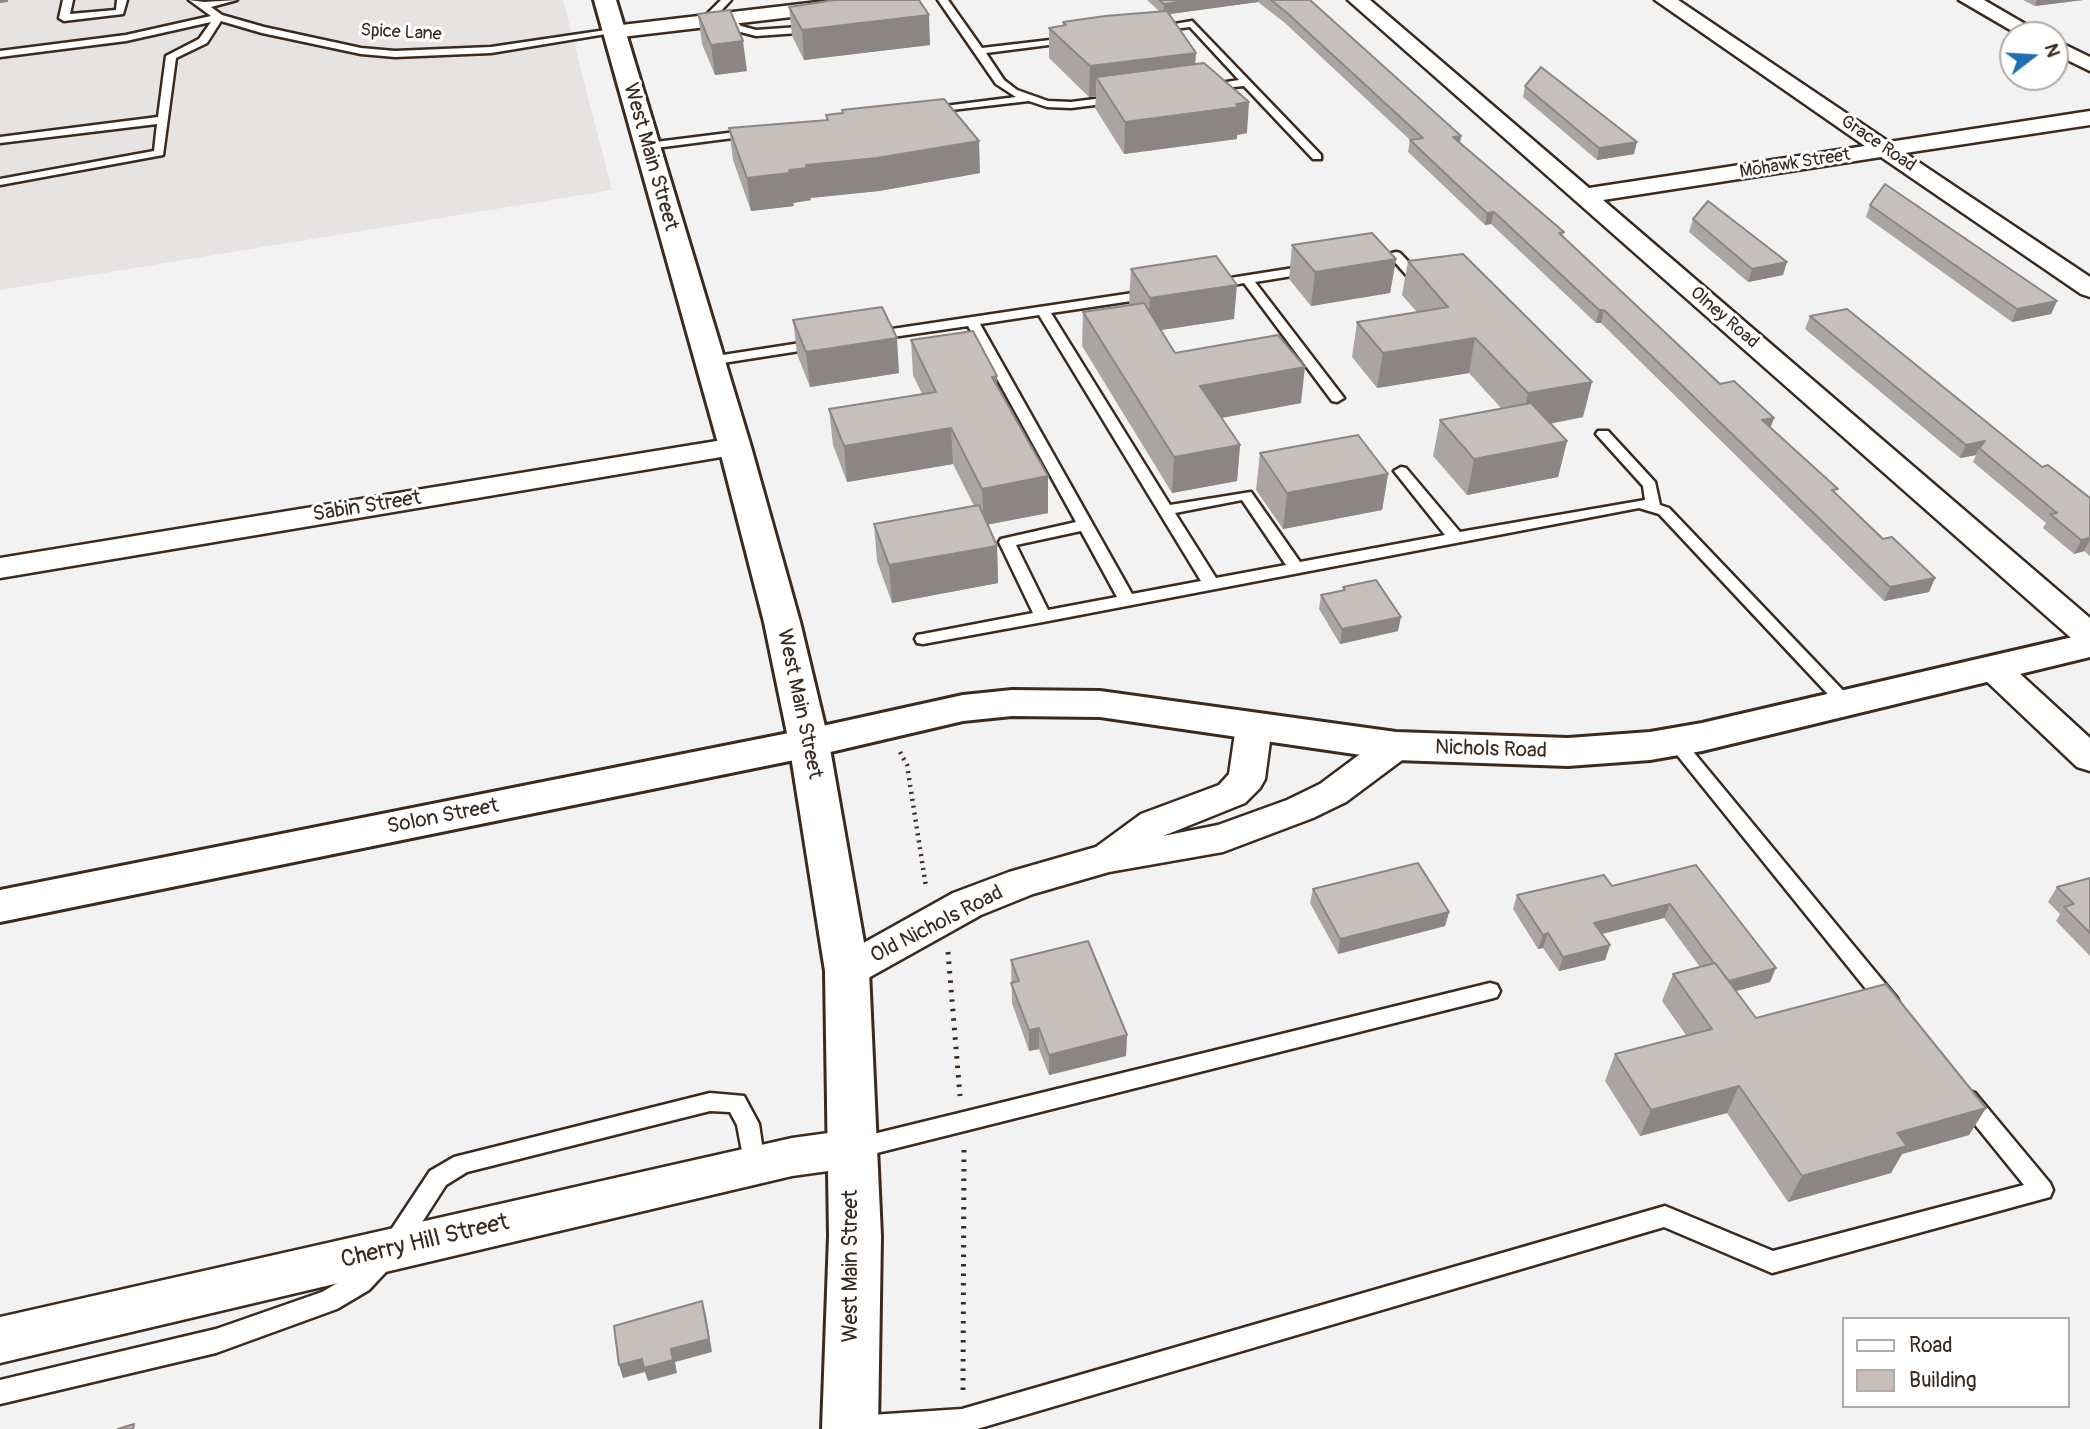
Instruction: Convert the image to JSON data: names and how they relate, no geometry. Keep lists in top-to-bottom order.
{
  "streets": {
    "main road": ["West Main Street", "Nichols Road", "Solon Street"],
    "street": [
      "Grace Road",
      "Mohawk Street",
      "Olney Road",
      "Sabin Street",
      "Old Nichols Road",
      "Cherry Hill Street"
    ],
    "lane": ["Spice Lane"]
  },
  "crossings": [
    ["Spice Lane", "West Main Street"],
    ["Grace Road", "Mohawk Street"],
    ["West Main Street", "Sabin Street"],
    ["West Main Street", "Solon Street"],
    ["West Main Street", "Old Nichols Road"],
    ["West Main Street", "Cherry Hill Street"],
    ["Mohawk Street", "Olney Road"],
    ["Nichols Road", "Solon Street"],
    ["Nichols Road", "Old Nichols Road"]
  ],
  "legend": ["Road", "Building"],
  "north": "right"
}
